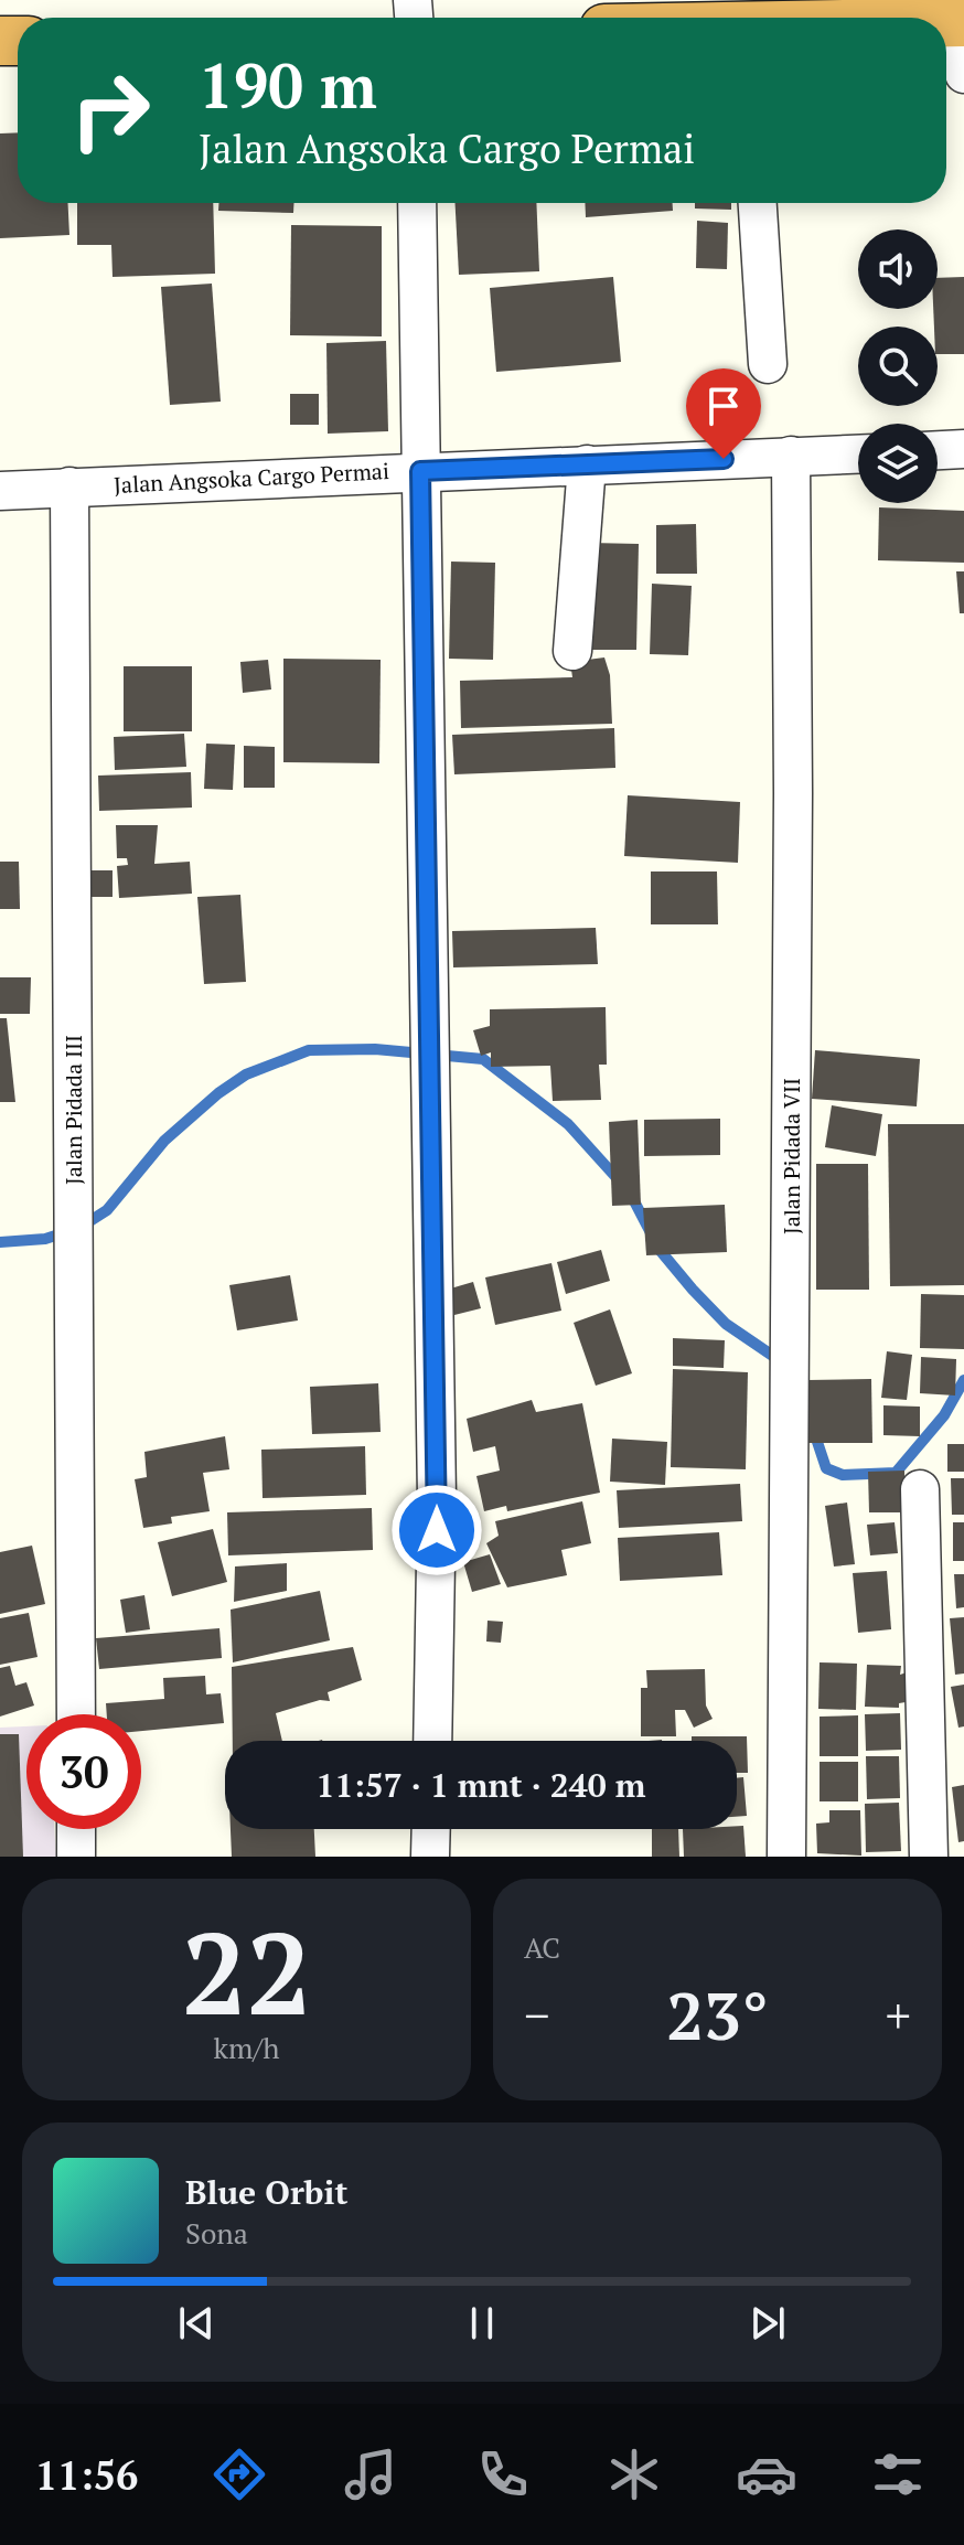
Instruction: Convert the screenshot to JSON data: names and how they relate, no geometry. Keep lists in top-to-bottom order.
{
  "streets": {
    "street": ["Jalan Angsoka Cargo Permai", "Jalan Pidada III", "Jalan Pidada VII"]
  },
  "crossings": [
    ["Jalan Angsoka Cargo Permai", "Jalan Pidada III"],
    ["Jalan Angsoka Cargo Permai", "Jalan Pidada VII"]
  ],
  "page": {
    "turn": ["190 m", "Jalan Angsoka Cargo Permai"],
    "limit": "30",
    "trip": "11:57 · 1 mnt · 240 m",
    "tile": [
      ["22", "km/h"],
      "AC"
    ],
    "heat": ["−", "23°", "+"],
    "song": ["Blue Orbit", "Sona"],
    "tabs": "11:56"
  }
}
